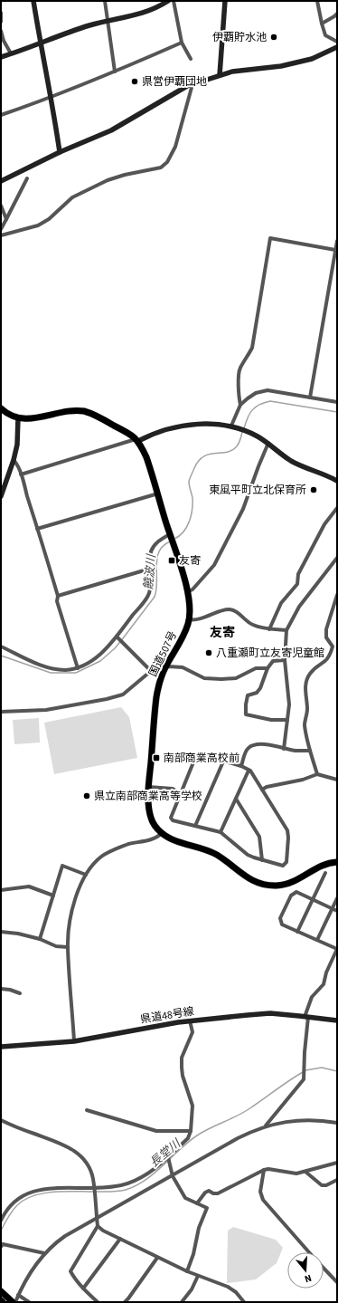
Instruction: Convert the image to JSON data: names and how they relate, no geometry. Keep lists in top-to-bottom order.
{
  "streets": {
    "highway": ["国道507号"],
    "street": ["県道48号線"]
  },
  "districts": ["友寄"],
  "water": ["饒波川", "長堂川"],
  "places": {
    "other": [
      "伊覇貯水池",
      "県営伊覇団地",
      "東風平町立北保育所",
      "八重瀬町立友寄児童館",
      "県立南部商業高等学校"
    ],
    "transit": ["友寄", "南部商業高校前"]
  },
  "north": "bottom"
}
